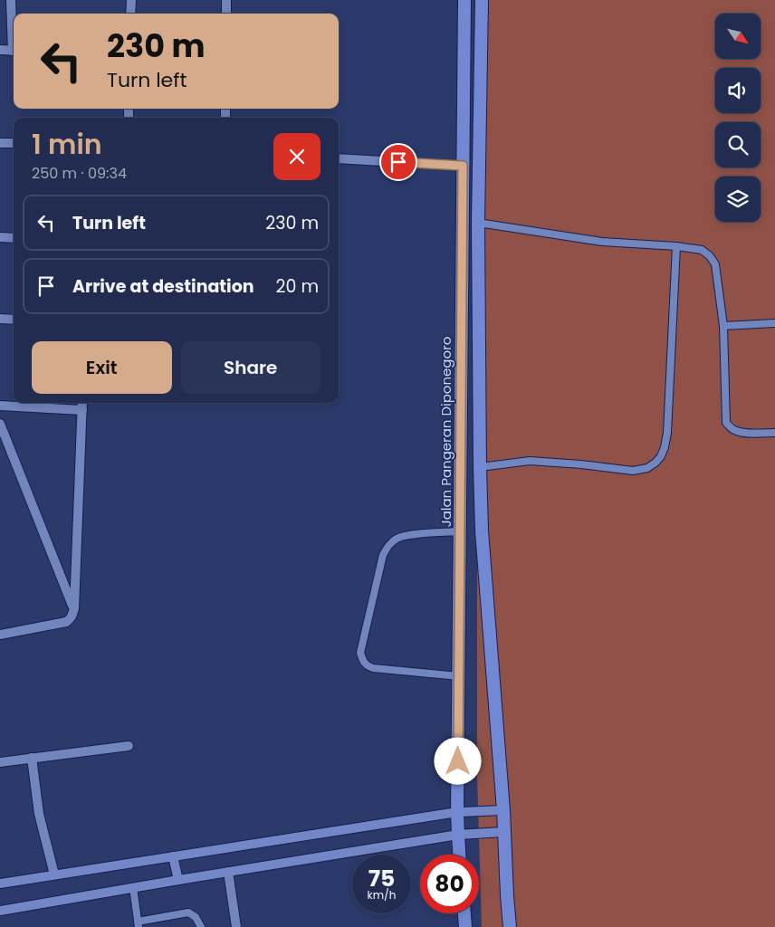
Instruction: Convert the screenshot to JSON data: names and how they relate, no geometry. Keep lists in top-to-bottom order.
{
  "streets": {
    "highway": ["Jalan Pangeran Diponegoro"]
  },
  "north": "bottom right",
  "page": {
    "turn": ["230 m", "Turn left"],
    "heading": ["1 min", "250 m · 09:34"],
    "list": [
      {
        "name": "Turn left",
        "value": "230 m"
      },
      {
        "name": "Arrive at destination",
        "value": "20 m"
      }
    ],
    "buttons": ["Exit", "Share"],
    "speed": "75 km/h",
    "limit": "80"
  }
}
